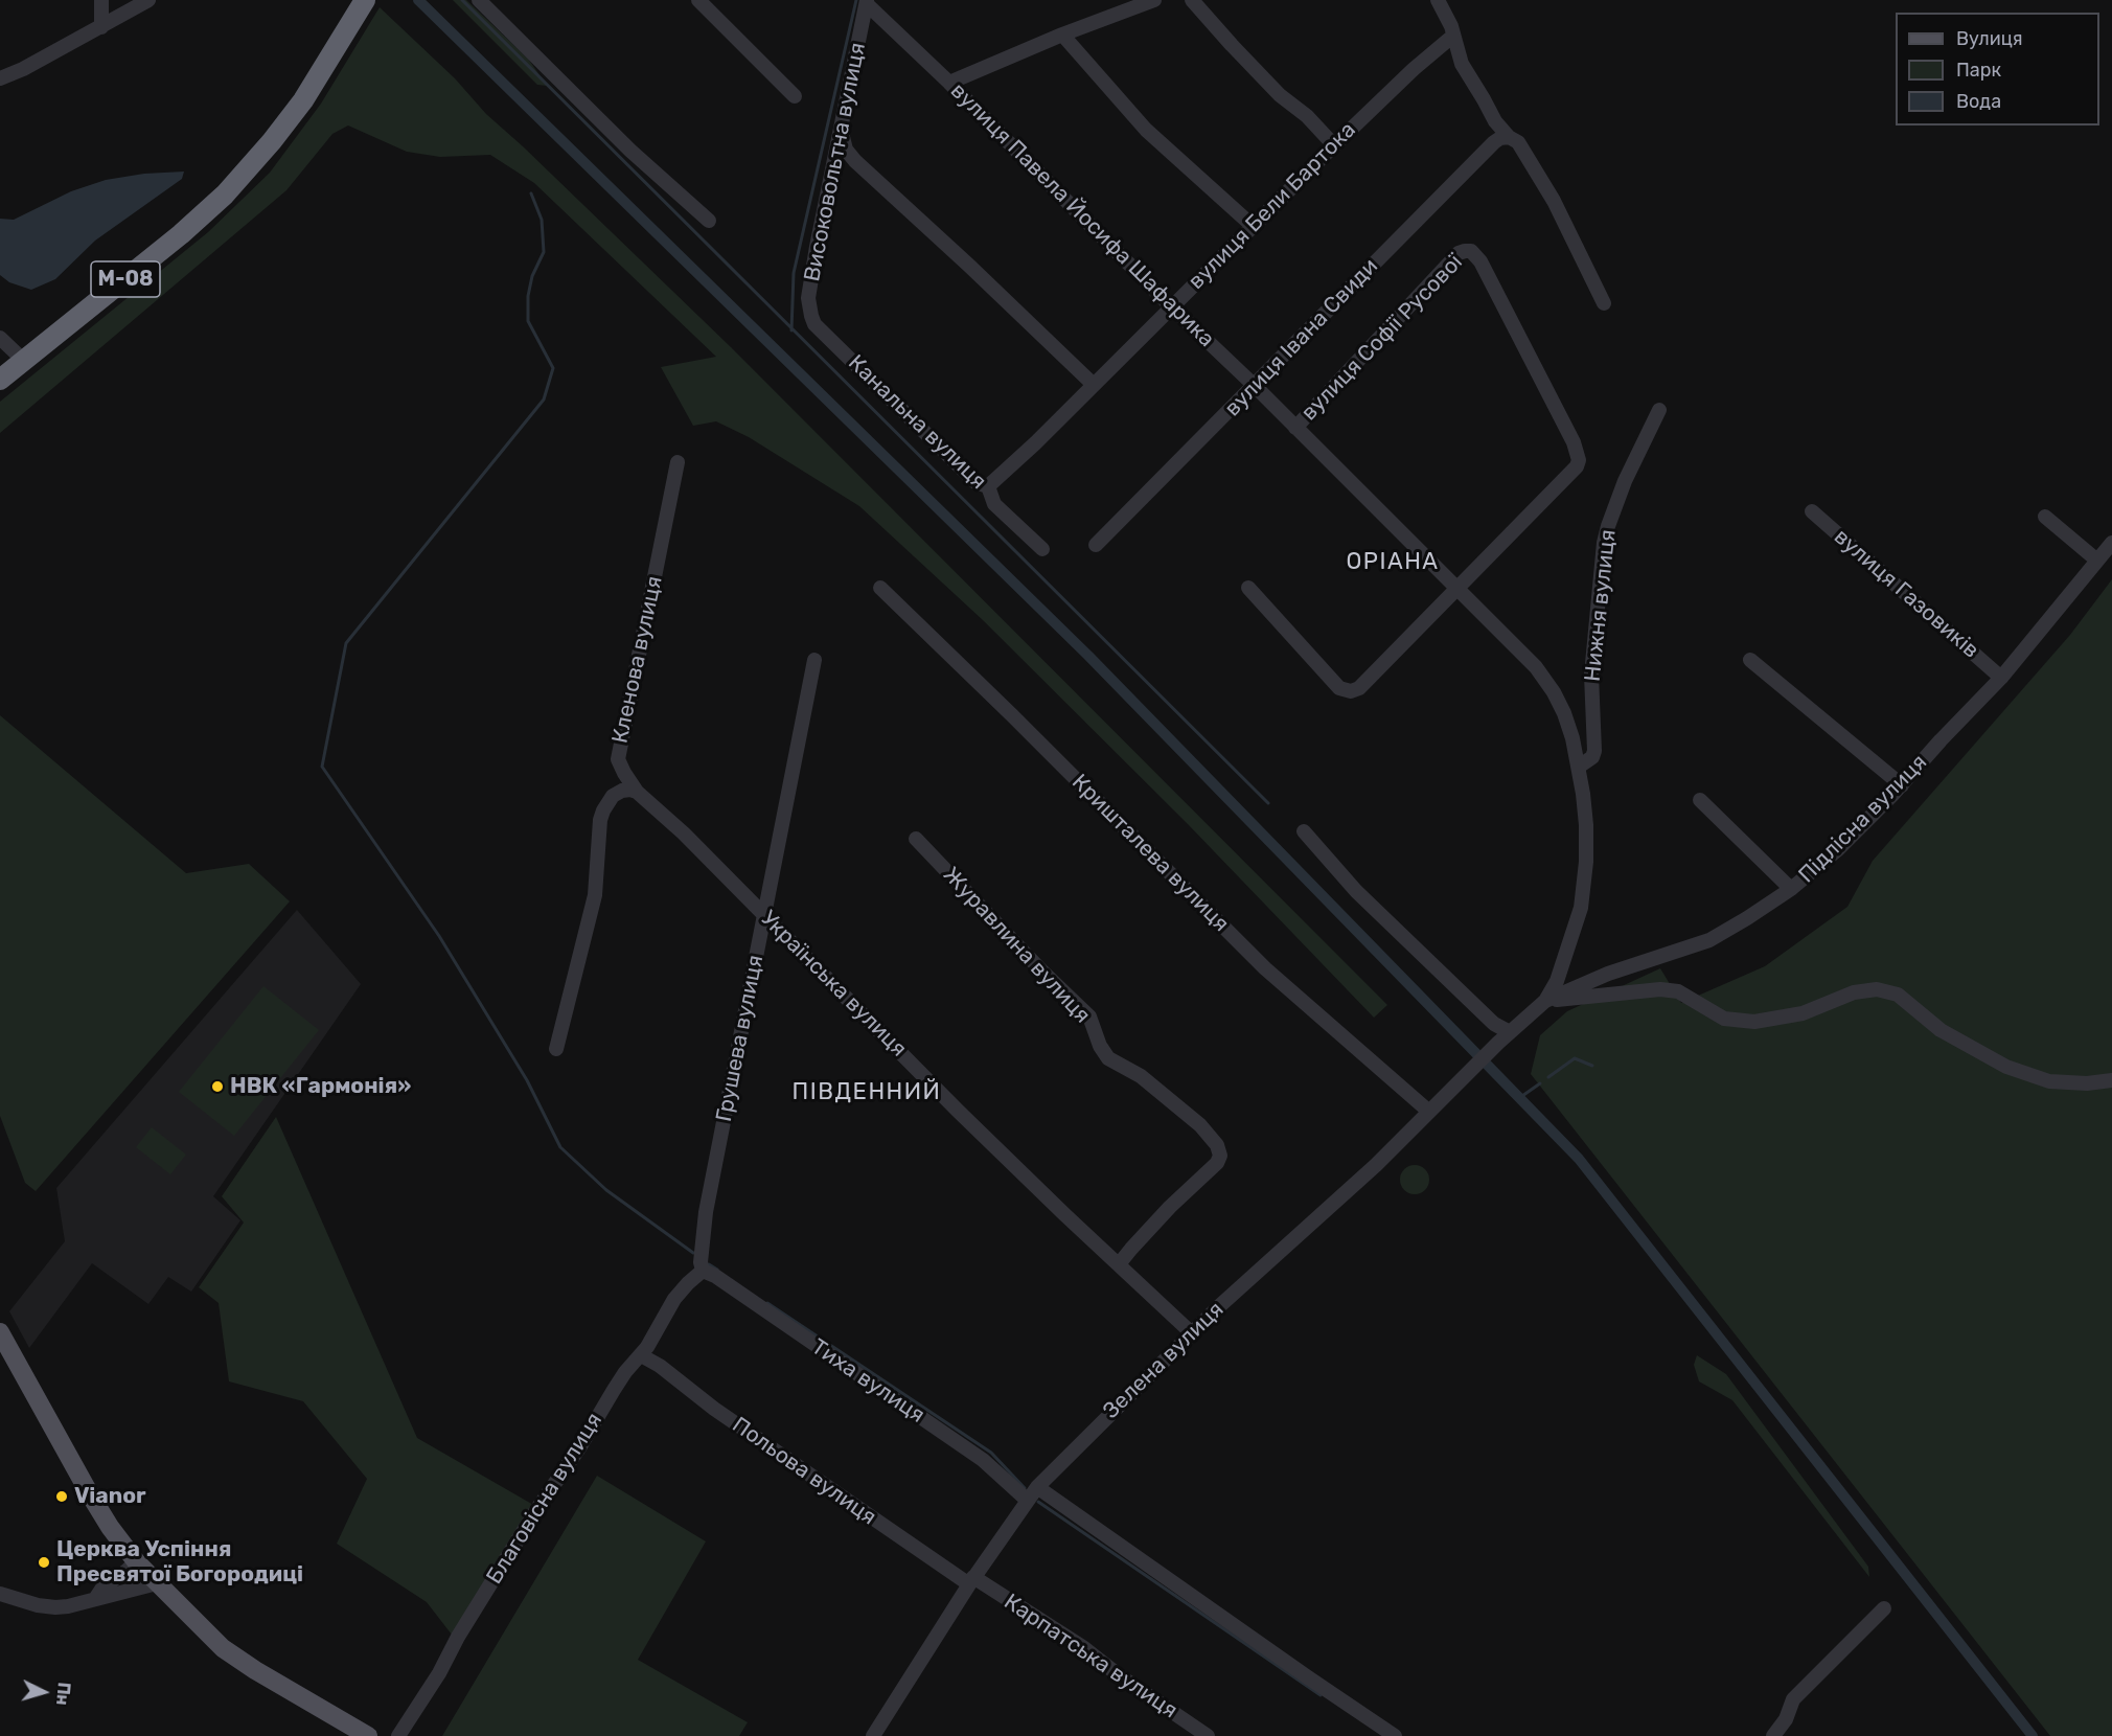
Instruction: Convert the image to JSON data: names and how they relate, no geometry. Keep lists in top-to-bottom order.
{
  "streets": {
    "highway": ["М-08"],
    "street": [
      "Високовольтна вулиця",
      "вулиця Бели Бартока",
      "вулиця Павела Йосифа Шафарика",
      "вулиця Івана Свиди",
      "вулиця Софії Русової",
      "Канальна вулиця",
      "вулиця Газовиків",
      "Нижня вулиця",
      "Кленова вулиця",
      "Підлісна вулиця",
      "Кришталева вулиця",
      "Журавлина вулиця",
      "Українська вулиця",
      "Грушева вулиця",
      "Зелена вулиця",
      "Тиха вулиця",
      "Польова вулиця",
      "Благовісна вулиця",
      "Карпатська вулиця"
    ]
  },
  "crossings": [
    ["Високовольтна вулиця", "вулиця Павела Йосифа Шафарика"],
    ["Високовольтна вулиця", "Канальна вулиця"],
    ["вулиця Бели Бартока", "вулиця Павела Йосифа Шафарика"],
    ["вулиця Бели Бартока", "Канальна вулиця"],
    ["вулиця Павела Йосифа Шафарика", "вулиця Івана Свиди"],
    ["вулиця Павела Йосифа Шафарика", "вулиця Софії Русової"],
    ["вулиця Павела Йосифа Шафарика", "Нижня вулиця"],
    ["вулиця Павела Йосифа Шафарика", "Підлісна вулиця"],
    ["вулиця Павела Йосифа Шафарика", "Зелена вулиця"],
    ["вулиця Газовиків", "Підлісна вулиця"],
    ["Кленова вулиця", "Українська вулиця"],
    ["Підлісна вулиця", "Зелена вулиця"],
    ["Кришталева вулиця", "Зелена вулиця"],
    ["Журавлина вулиця", "Українська вулиця"],
    ["Українська вулиця", "Грушева вулиця"],
    ["Українська вулиця", "Зелена вулиця"],
    ["Грушева вулиця", "Тиха вулиця"],
    ["Грушева вулиця", "Благовісна вулиця"],
    ["Зелена вулиця", "Тиха вулиця"],
    ["Зелена вулиця", "Польова вулиця"],
    ["Зелена вулиця", "Карпатська вулиця"],
    ["Тиха вулиця", "Благовісна вулиця"],
    ["Польова вулиця", "Благовісна вулиця"],
    ["Польова вулиця", "Карпатська вулиця"]
  ],
  "districts": ["ОРІАНА", "ПІВДЕННИЙ"],
  "places": ["НВК «Гармонія»", "Vianor", "Церква Успіння Пресвятої Богородиці"],
  "legend": ["Вулиця", "Парк", "Вода"],
  "north": "right"
}
